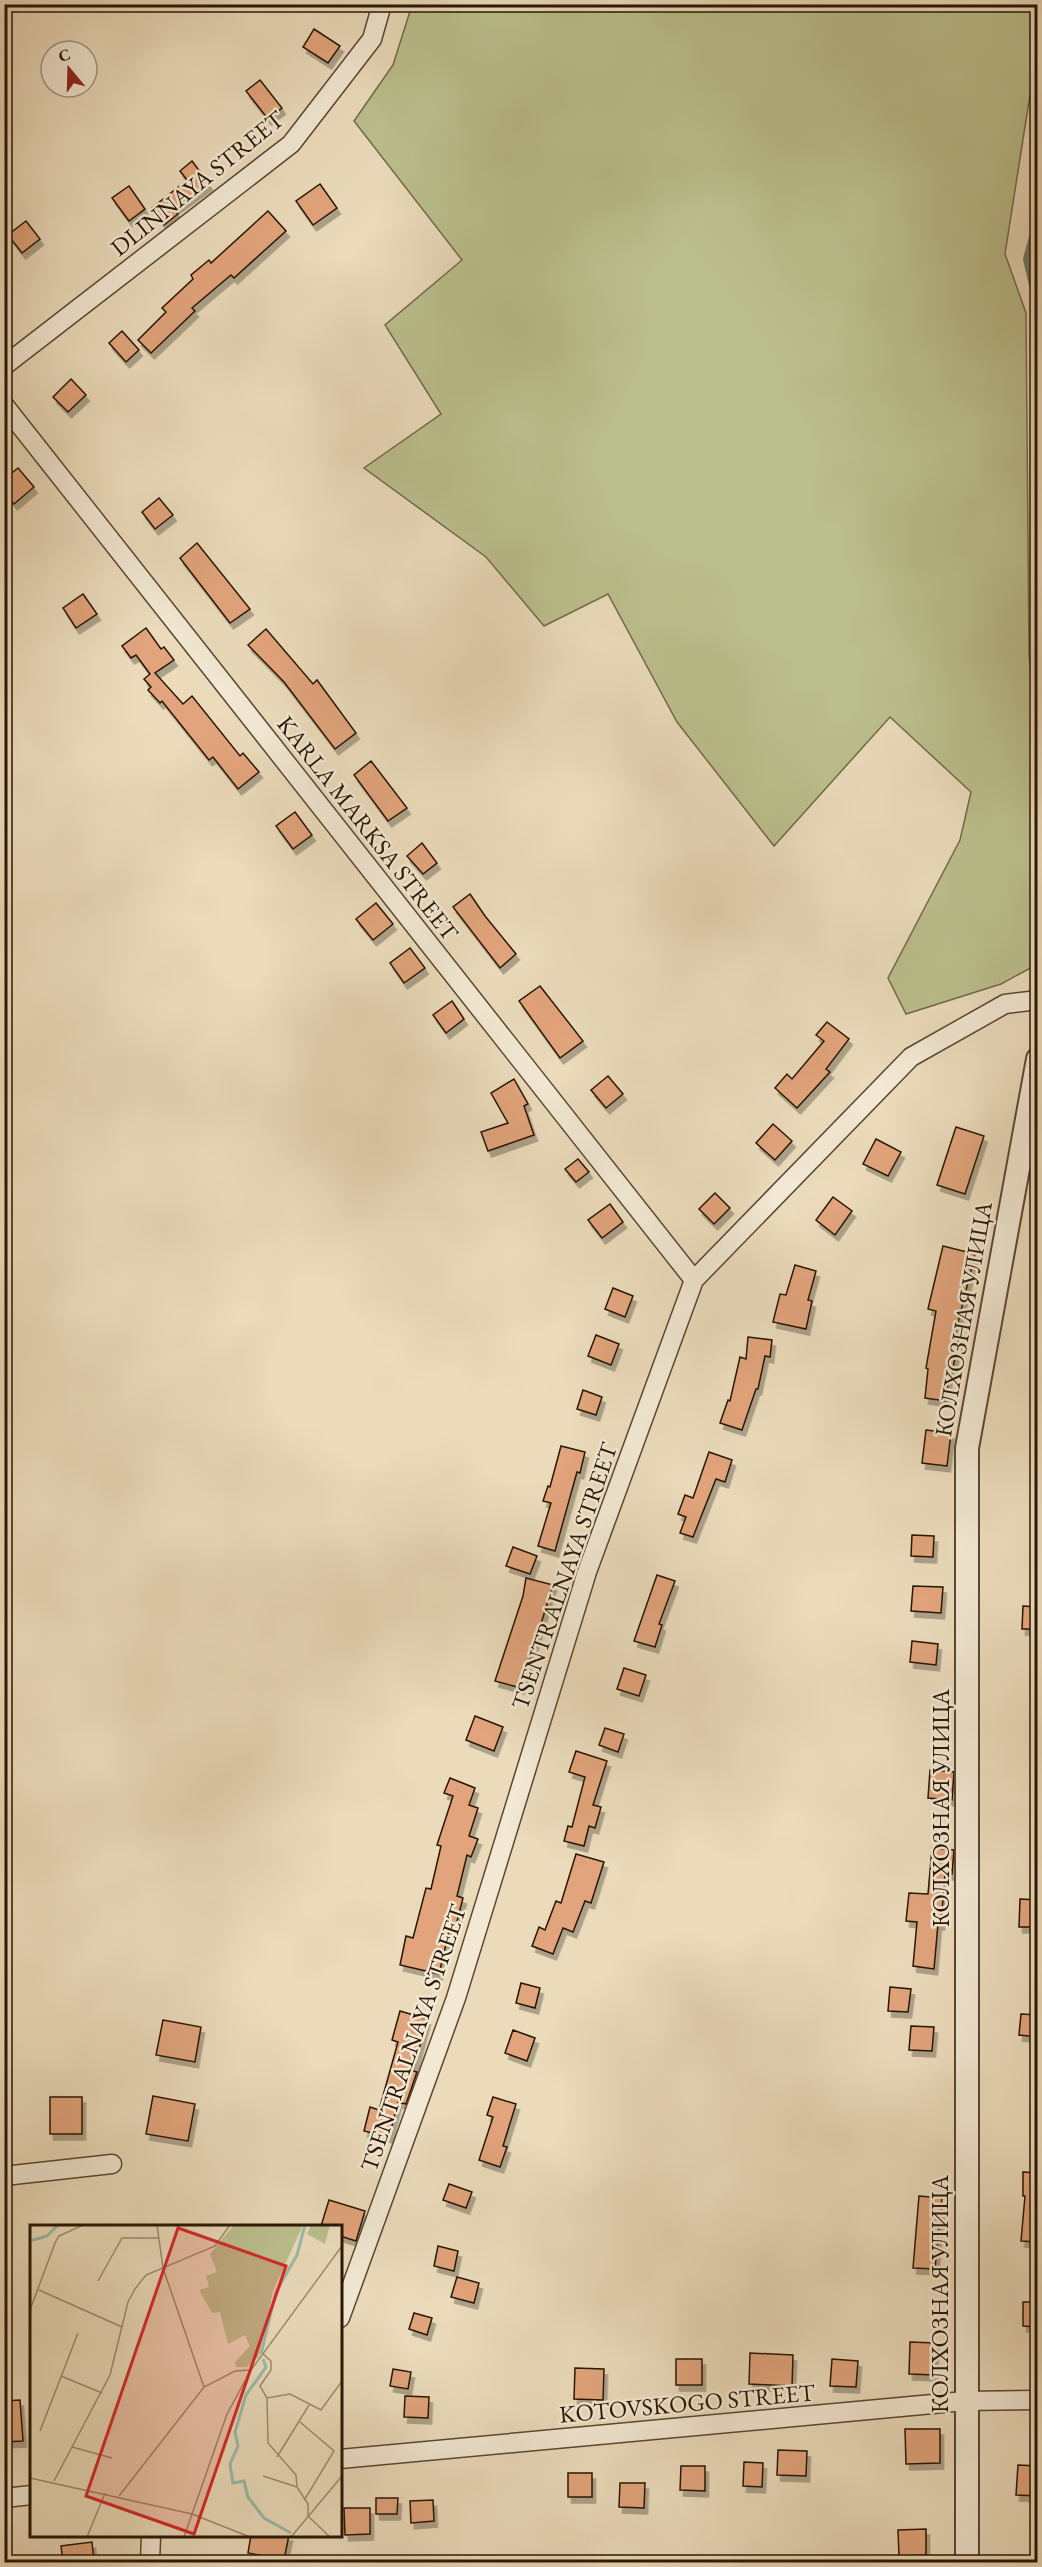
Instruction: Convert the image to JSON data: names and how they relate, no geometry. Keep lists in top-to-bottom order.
{
  "streets": {
    "street": [
      "DLINNAYA STREET",
      "KARLA MARKSA STREET",
      "КОЛХОЗНАЯ УЛИЦА",
      "TSENTRALNAYA STREET",
      "KOTOVSKOGO STREET"
    ]
  },
  "crossings": [
    ["KARLA MARKSA STREET", "TSENTRALNAYA STREET"],
    ["КОЛХОЗНАЯ УЛИЦА", "KOTOVSKOGO STREET"]
  ],
  "north": "top"
}
